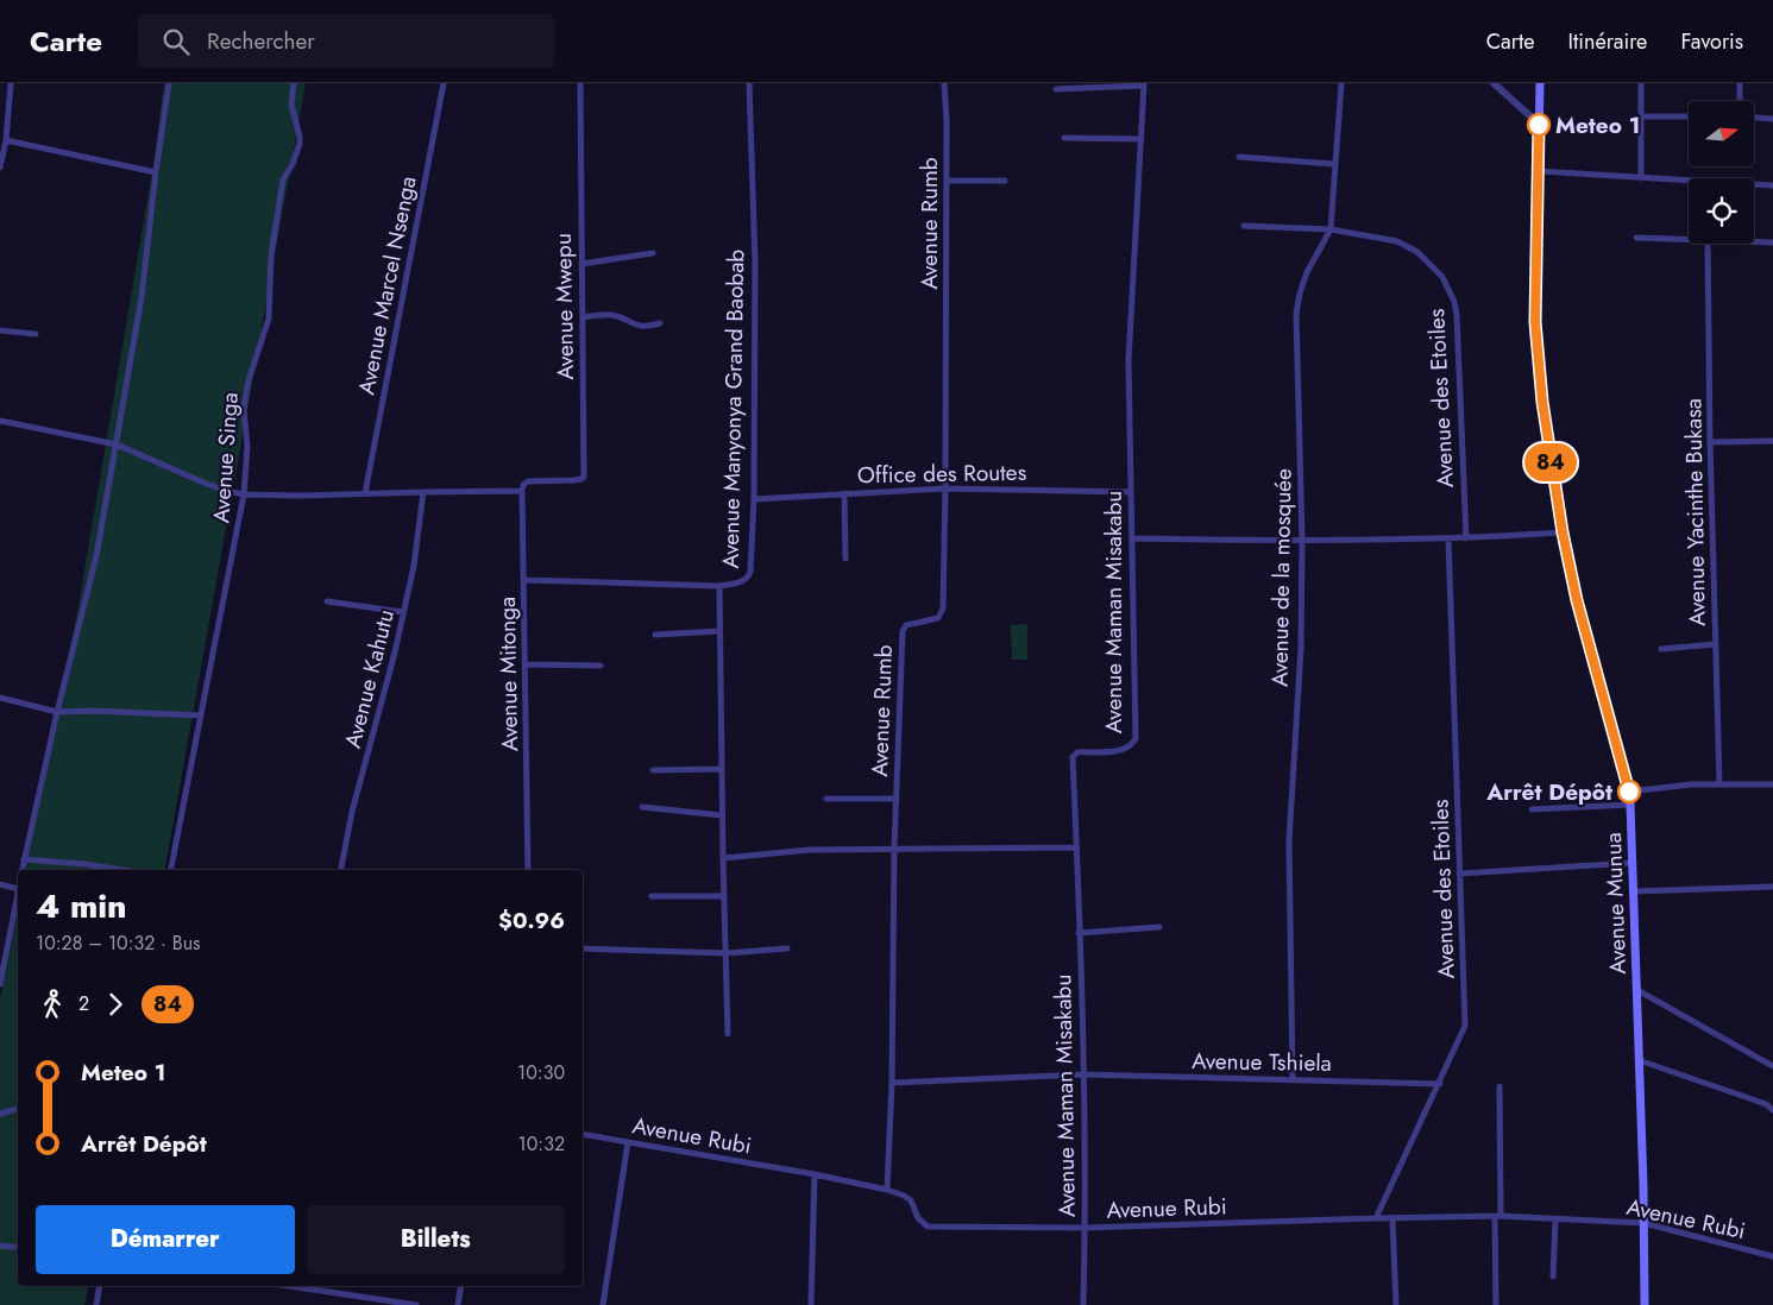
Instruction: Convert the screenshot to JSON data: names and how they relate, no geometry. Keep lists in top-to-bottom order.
{
  "streets": {
    "main road": ["Avenue Munua"],
    "street": [
      "Avenue Rumb",
      "Avenue Marcel Nsenga",
      "Avenue Mwepu",
      "Avenue des Etoiles",
      "Avenue Manyonya Grand Baobab",
      "Avenue Singa",
      "Office des Routes",
      "Avenue Yacinthe Bukasa",
      "Avenue de la mosquée",
      "Avenue Maman Misakabu",
      "Avenue Mitonga",
      "Avenue Kahutu",
      "Avenue Tshiela",
      "Avenue Rubi"
    ]
  },
  "crossings": [
    ["Avenue Rumb", "Office des Routes"],
    ["Avenue Rumb", "Avenue Tshiela"],
    ["Avenue Rumb", "Avenue Rubi"],
    ["Avenue Mwepu", "Avenue Mitonga"],
    ["Avenue des Etoiles", "Avenue de la mosquée"],
    ["Avenue des Etoiles", "Avenue Tshiela"],
    ["Avenue des Etoiles", "Avenue Rubi"],
    ["Avenue Manyonya Grand Baobab", "Office des Routes"],
    ["Office des Routes", "Avenue Maman Misakabu"],
    ["Avenue de la mosquée", "Avenue Tshiela"],
    ["Avenue Maman Misakabu", "Avenue Tshiela"],
    ["Avenue Maman Misakabu", "Avenue Rubi"],
    ["Avenue Munua", "Avenue Rubi"]
  ],
  "places": ["Meteo 1", "Arrêt Dépôt"],
  "lines": ["bus line 84"],
  "north": "right",
  "page": {
    "header": "Carte",
    "search": "Rechercher",
    "nav": ["Carte", "Itinéraire", "Favoris"],
    "on_map": "84",
    "heading": ["4 min", "10:28 – 10:32 · Bus", "$0.96"],
    "legs": ["2", "84"],
    "list": [
      {
        "name": "Meteo 1",
        "value": "10:30"
      },
      {
        "name": "Arrêt Dépôt",
        "value": "10:32"
      }
    ],
    "buttons": ["Démarrer", "Billets"]
  }
}
